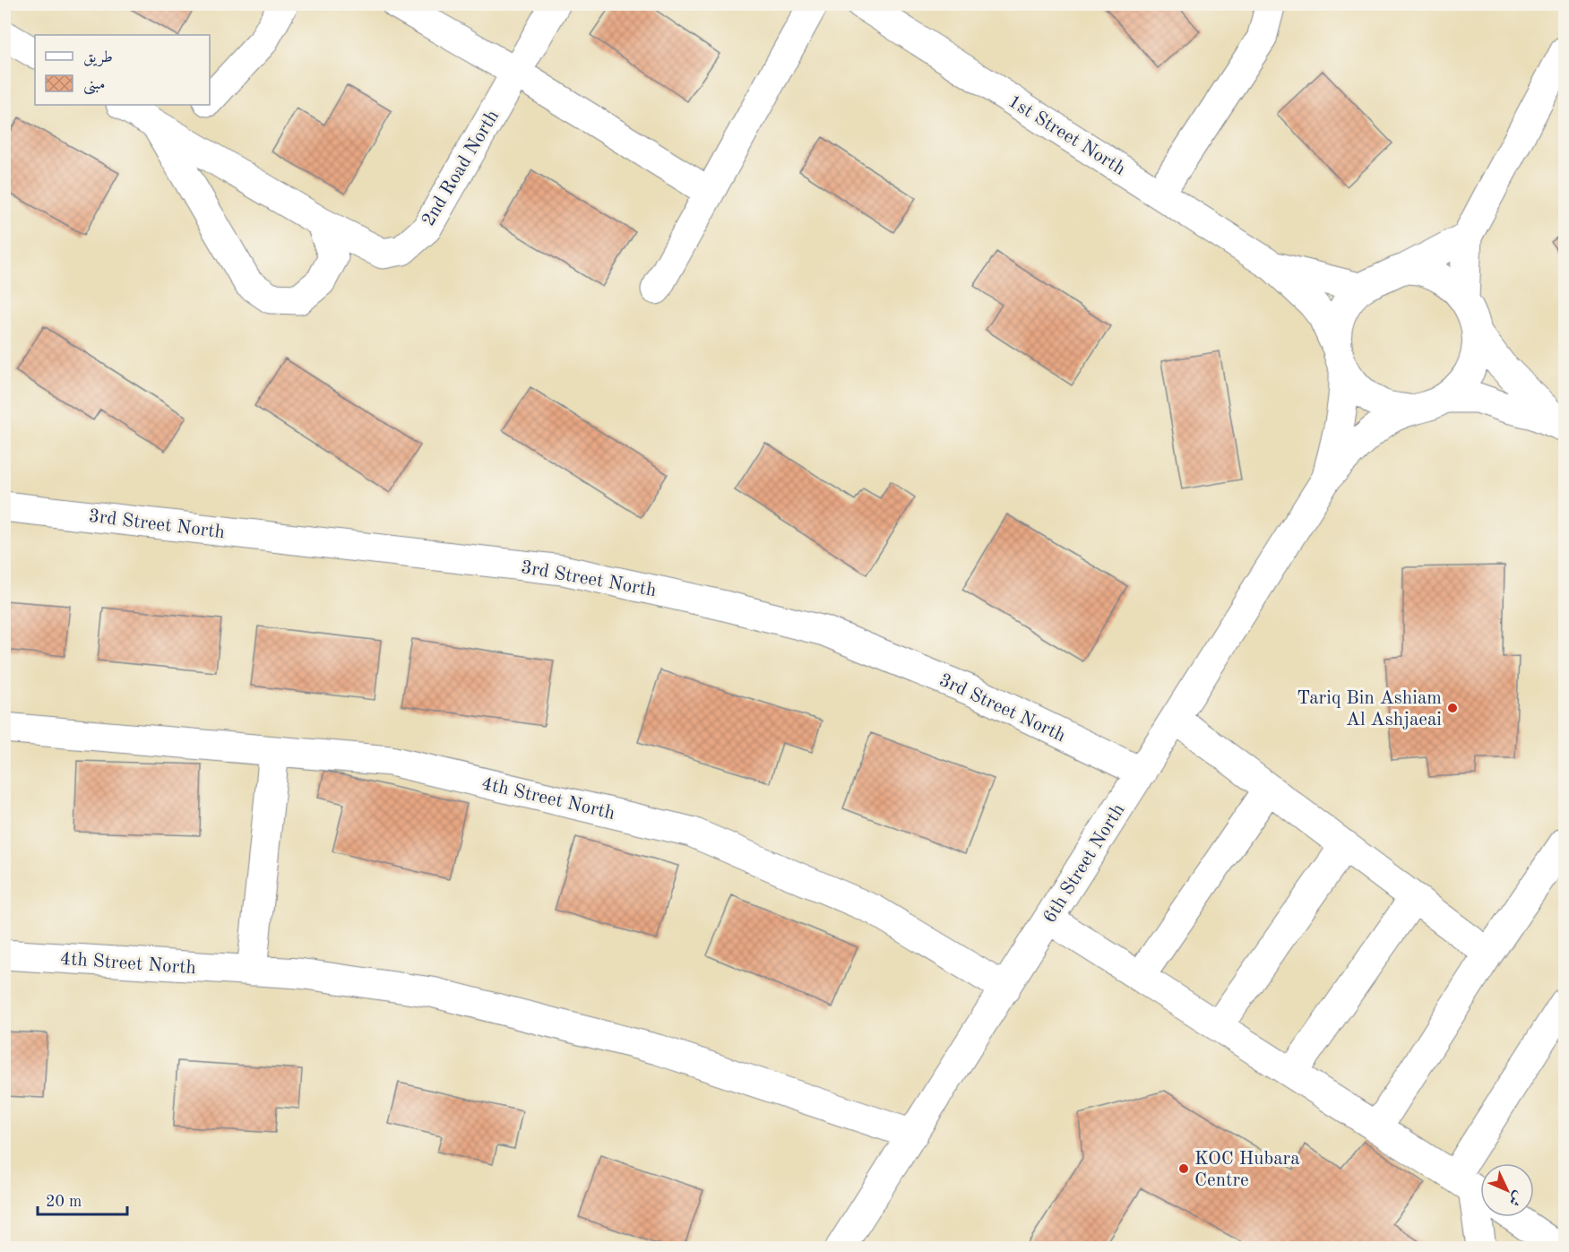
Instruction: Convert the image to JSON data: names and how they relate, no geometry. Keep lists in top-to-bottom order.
{
  "streets": {
    "street": [
      "1st Street North",
      "2nd Road North",
      "3rd Street North",
      "4th Street North",
      "6th Street North"
    ]
  },
  "crossings": [
    ["1st Street North", "6th Street North"],
    ["3rd Street North", "6th Street North"],
    ["4th Street North", "6th Street North"]
  ],
  "places": ["Tariq Bin Ashiam Al Ashjaeai", "KOC Hubara Centre"],
  "legend": ["طريق", "مبنى"],
  "scale_bar": "20 m",
  "north": "bottom right"
}
